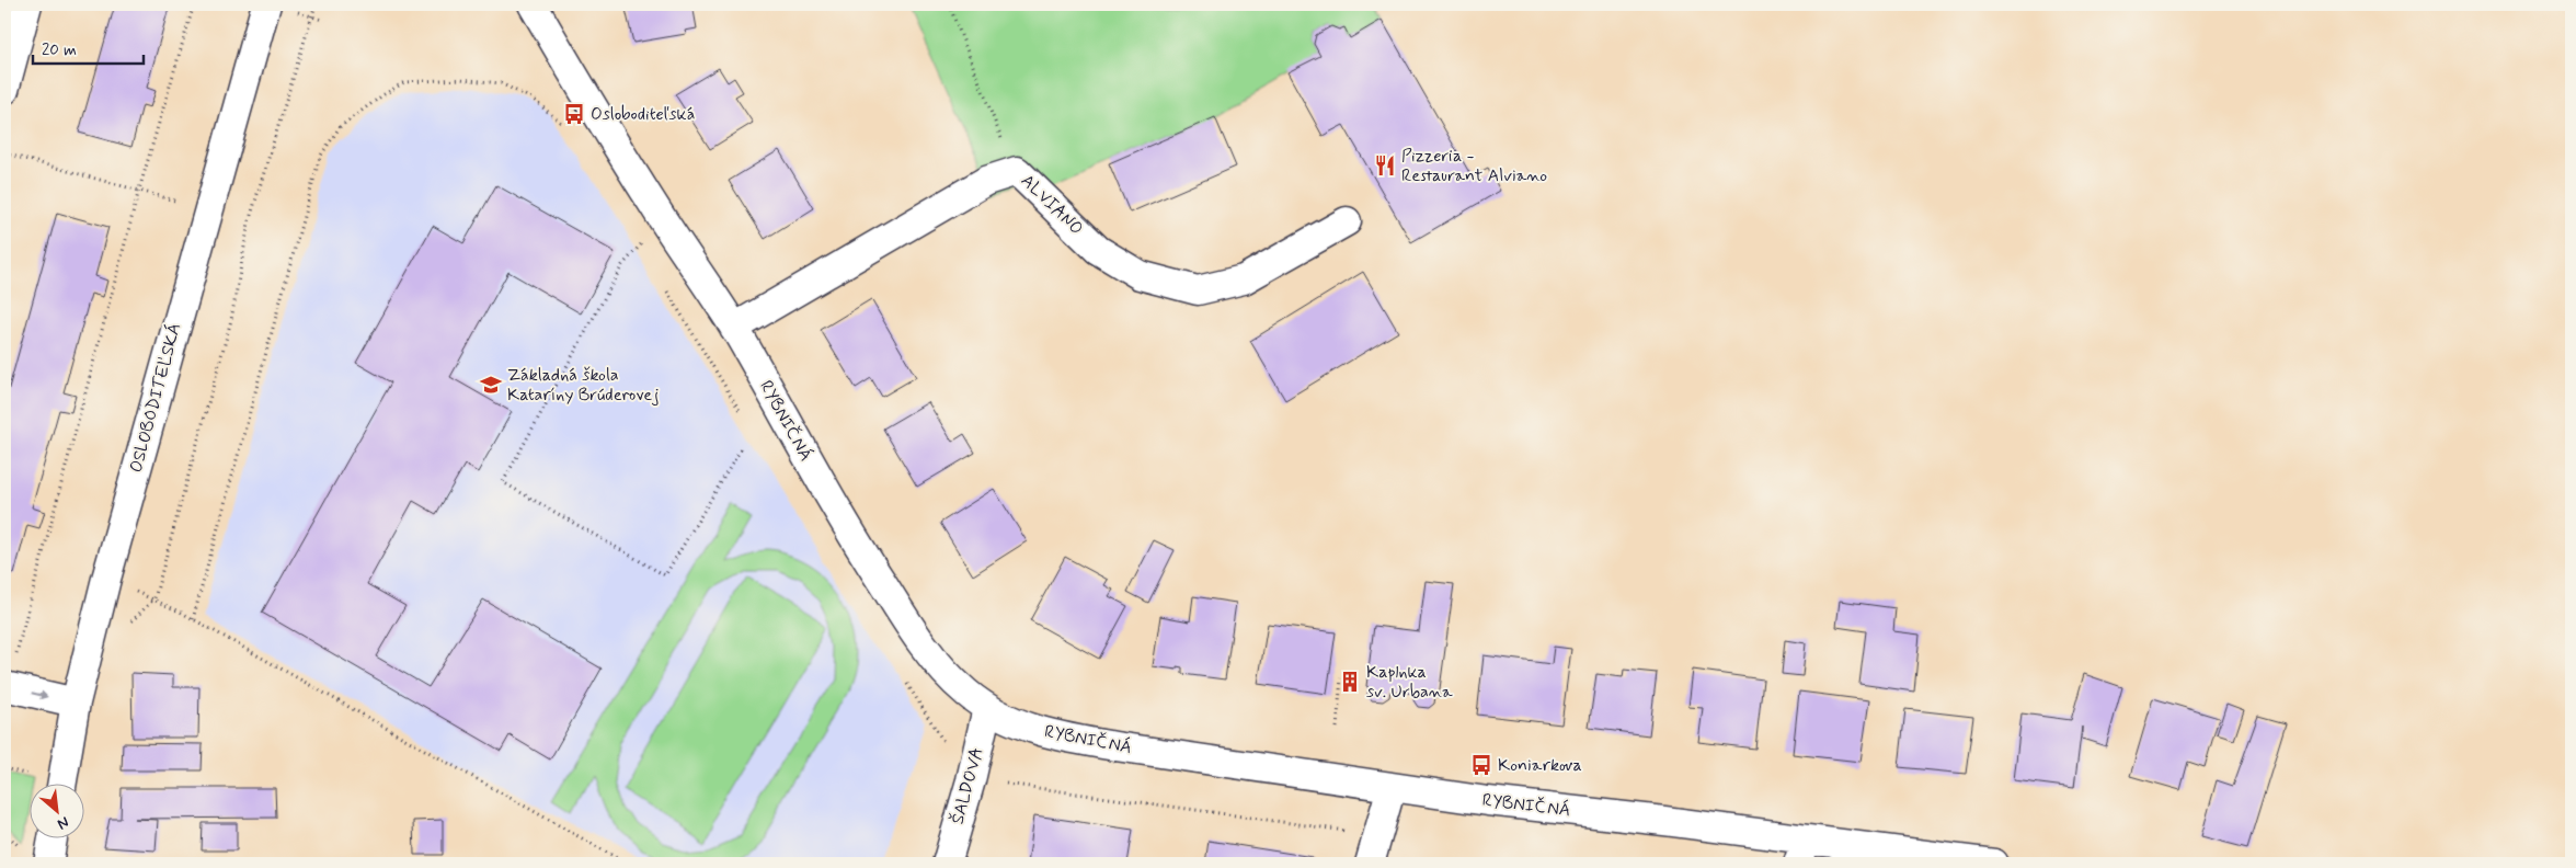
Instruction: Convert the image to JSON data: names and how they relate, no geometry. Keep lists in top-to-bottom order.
{
  "streets": {
    "street": [
      "ALVIANO",
      "OSLOBODITEĽSKÁ",
      "RYBNIČNÁ",
      "ŠALDOVA"
    ]
  },
  "crossings": [
    ["ALVIANO", "RYBNIČNÁ"],
    ["RYBNIČNÁ", "ŠALDOVA"]
  ],
  "places": {
    "bus stop": ["Osloboditeľská", "Koniarkova"],
    "restaurant": ["Pizzeria - Restaurant Alviano"],
    "school or university": ["Základná škola Kataríny Brúderovej"],
    "building": ["Kaplnka sv. Urbana"]
  },
  "scale_bar": "20 m",
  "north": "bottom right"
}
